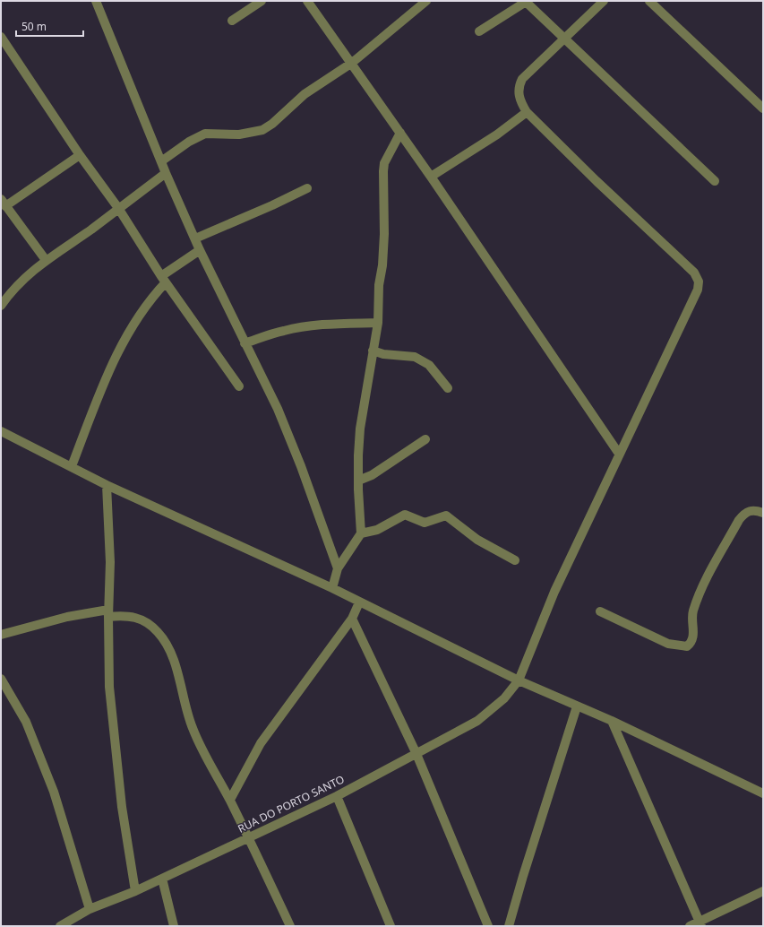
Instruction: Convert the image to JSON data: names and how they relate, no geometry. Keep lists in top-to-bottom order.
{
  "streets": {
    "street": ["RUA DO PORTO SANTO"]
  },
  "scale_bar": "50 m"
}
